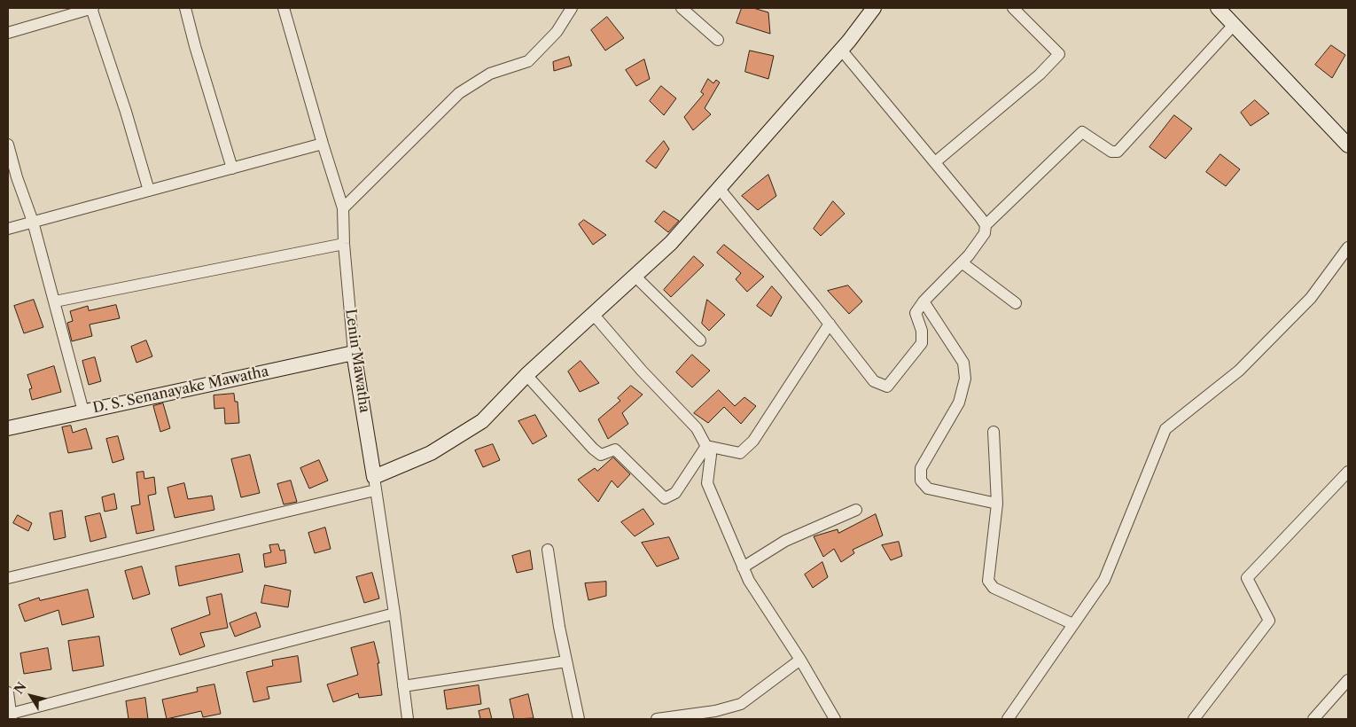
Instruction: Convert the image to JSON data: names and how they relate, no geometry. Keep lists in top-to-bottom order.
{
  "streets": {
    "street": ["Lenin Mawatha", "D. S. Senanayake Mawatha"]
  },
  "crossings": [
    ["Lenin Mawatha", "D. S. Senanayake Mawatha"]
  ],
  "north": "top left"
}
